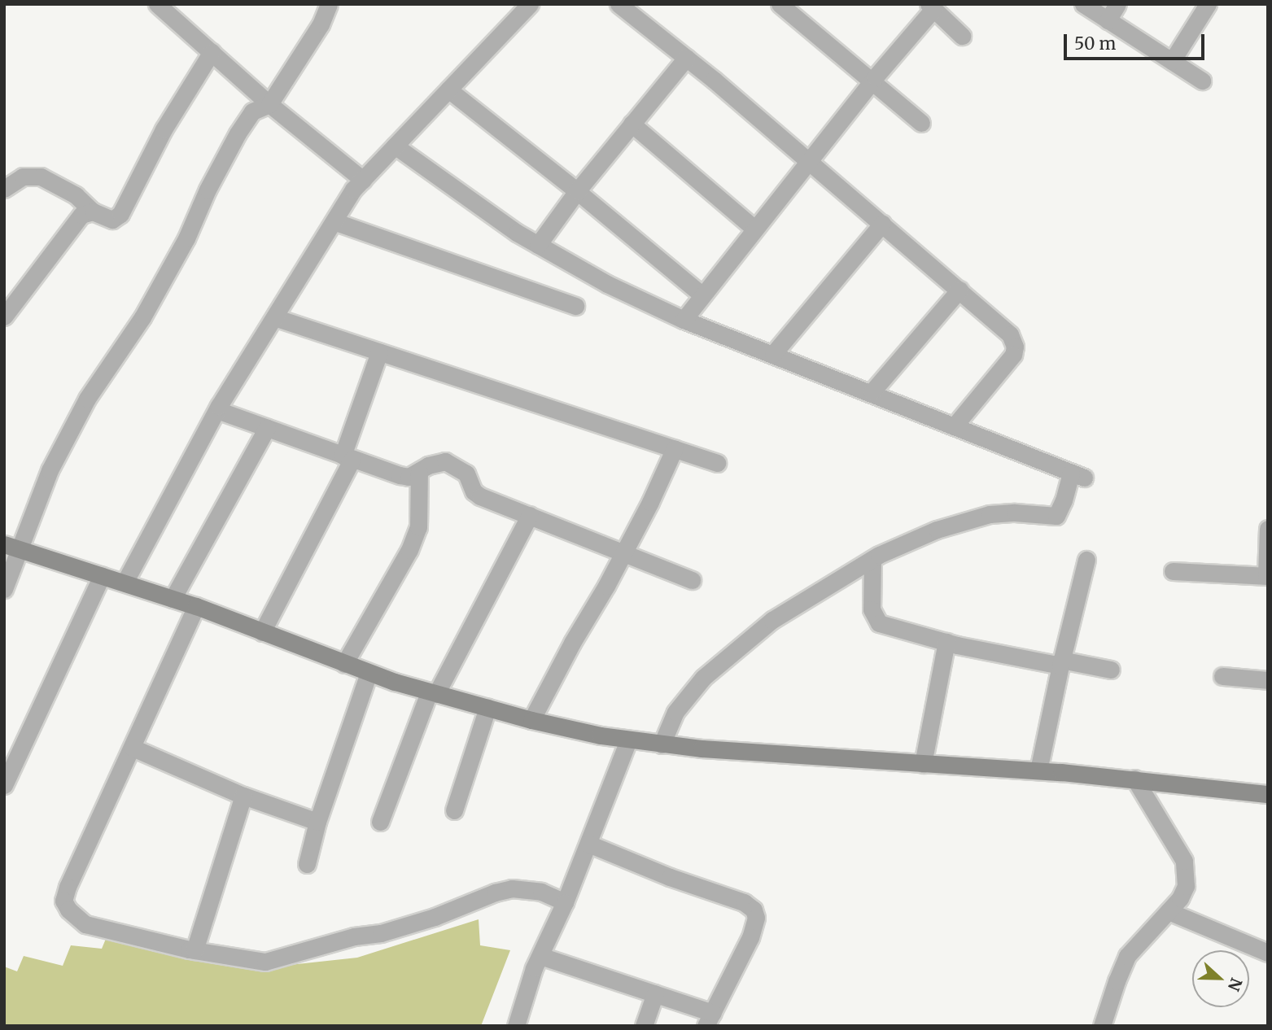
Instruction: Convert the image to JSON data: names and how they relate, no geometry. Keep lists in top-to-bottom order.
{
  "scale_bar": "50 m",
  "north": "right"
}
